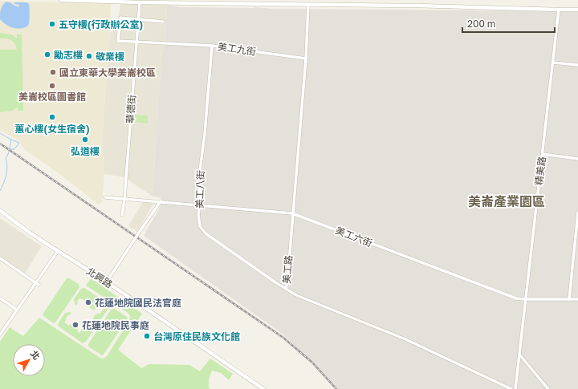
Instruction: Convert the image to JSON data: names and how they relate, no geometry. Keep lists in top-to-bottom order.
{
  "streets": {
    "street": [
      "美工九街",
      "華德街",
      "精美路",
      "美工八街",
      "美工六街",
      "美工路",
      "北興路"
    ]
  },
  "crossings": [
    ["美工九街", "華德街"],
    ["美工九街", "美工八街"],
    ["美工九街", "美工路"],
    ["華德街", "美工六街"],
    ["精美路", "美工六街"],
    ["美工八街", "美工六街"],
    ["美工八街", "美工路"],
    ["美工六街", "美工路"]
  ],
  "districts": ["美崙產業園區"],
  "places": [
    "五守樓(行政辦公室)",
    "勵志樓",
    "敬業樓",
    "國立東華大學美崙校區",
    "美崙校區圖書館",
    "蕙心樓(女生宿舍)",
    "弘道樓",
    "花蓮地院國民法官庭",
    "花蓮地院民事庭",
    "台灣原住民族文化館"
  ],
  "scale_bar": "200 m",
  "north": "top right"
}
